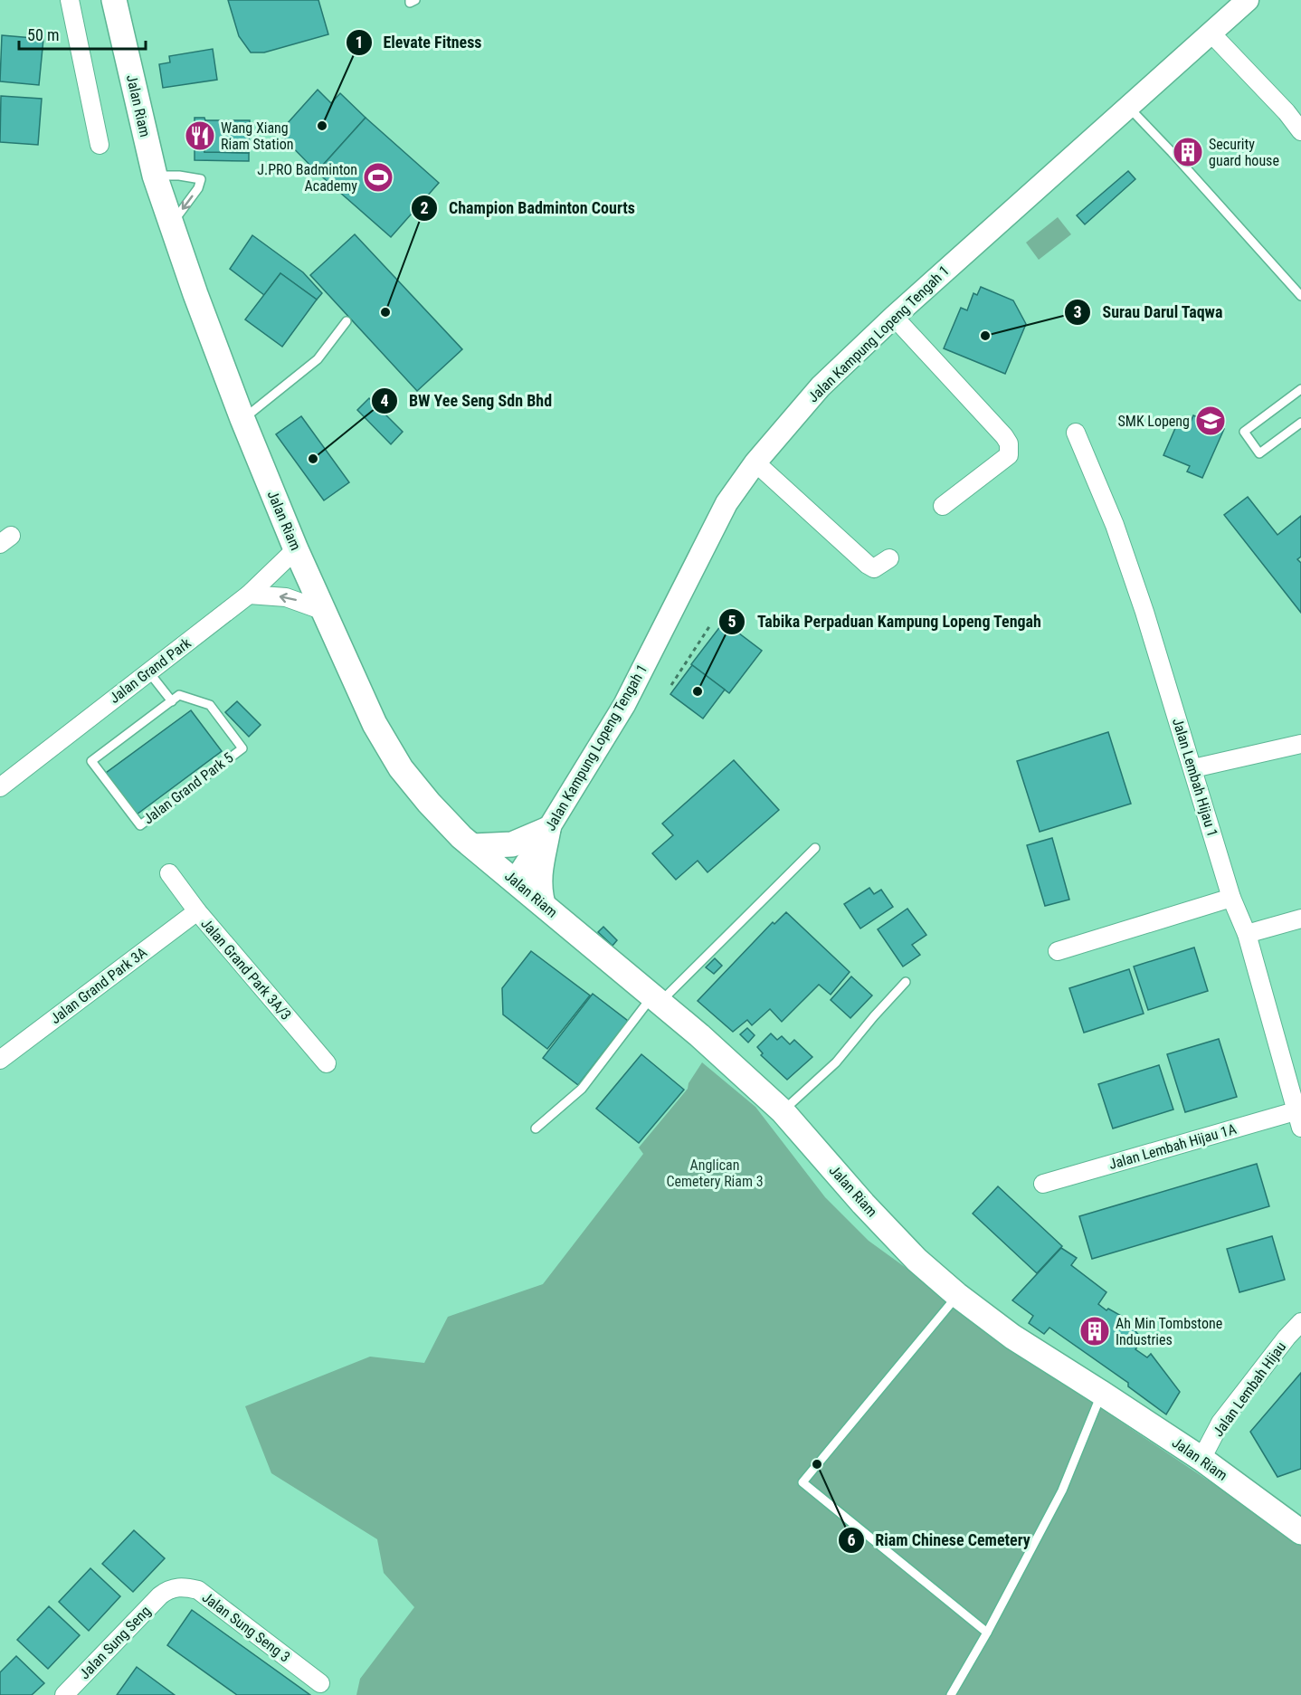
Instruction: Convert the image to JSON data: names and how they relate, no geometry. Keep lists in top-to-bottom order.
{
  "streets": {
    "main road": ["Jalan Riam"],
    "street": [
      "Jalan Kampung Lopeng Tengah 1",
      "Jalan Grand Park",
      "Jalan Lembah Hijau 1",
      "Jalan Grand Park 3A/3",
      "Jalan Grand Park 3A",
      "Jalan Lembah Hijau 1A",
      "Jalan Lembah Hijau",
      "Jalan Sung Seng 3",
      "Jalan Sung Seng"
    ],
    "lane": ["Jalan Grand Park 5"]
  },
  "crossings": [
    ["Jalan Riam", "Jalan Kampung Lopeng Tengah 1"],
    ["Jalan Riam", "Jalan Grand Park"],
    ["Jalan Riam", "Jalan Lembah Hijau"],
    ["Jalan Lembah Hijau 1", "Jalan Lembah Hijau 1A"],
    ["Jalan Grand Park 3A/3", "Jalan Grand Park 3A"],
    ["Jalan Sung Seng 3", "Jalan Sung Seng"]
  ],
  "parks": ["Anglican Cemetery Riam 3"],
  "places": {
    "other": [
      "Elevate Fitness",
      "Champion Badminton Courts",
      "Surau Darul Taqwa",
      "BW Yee Seng Sdn Bhd",
      "Tabika Perpaduan Kampung Lopeng Tengah",
      "Riam Chinese Cemetery"
    ],
    "restaurant": ["Wang Xiang Riam Station"],
    "building": ["Security guard house", "Ah Min Tombstone Industries"],
    "sports": ["J.PRO Badminton Academy"],
    "school or university": ["SMK Lopeng"]
  },
  "scale_bar": "50 m"
}
